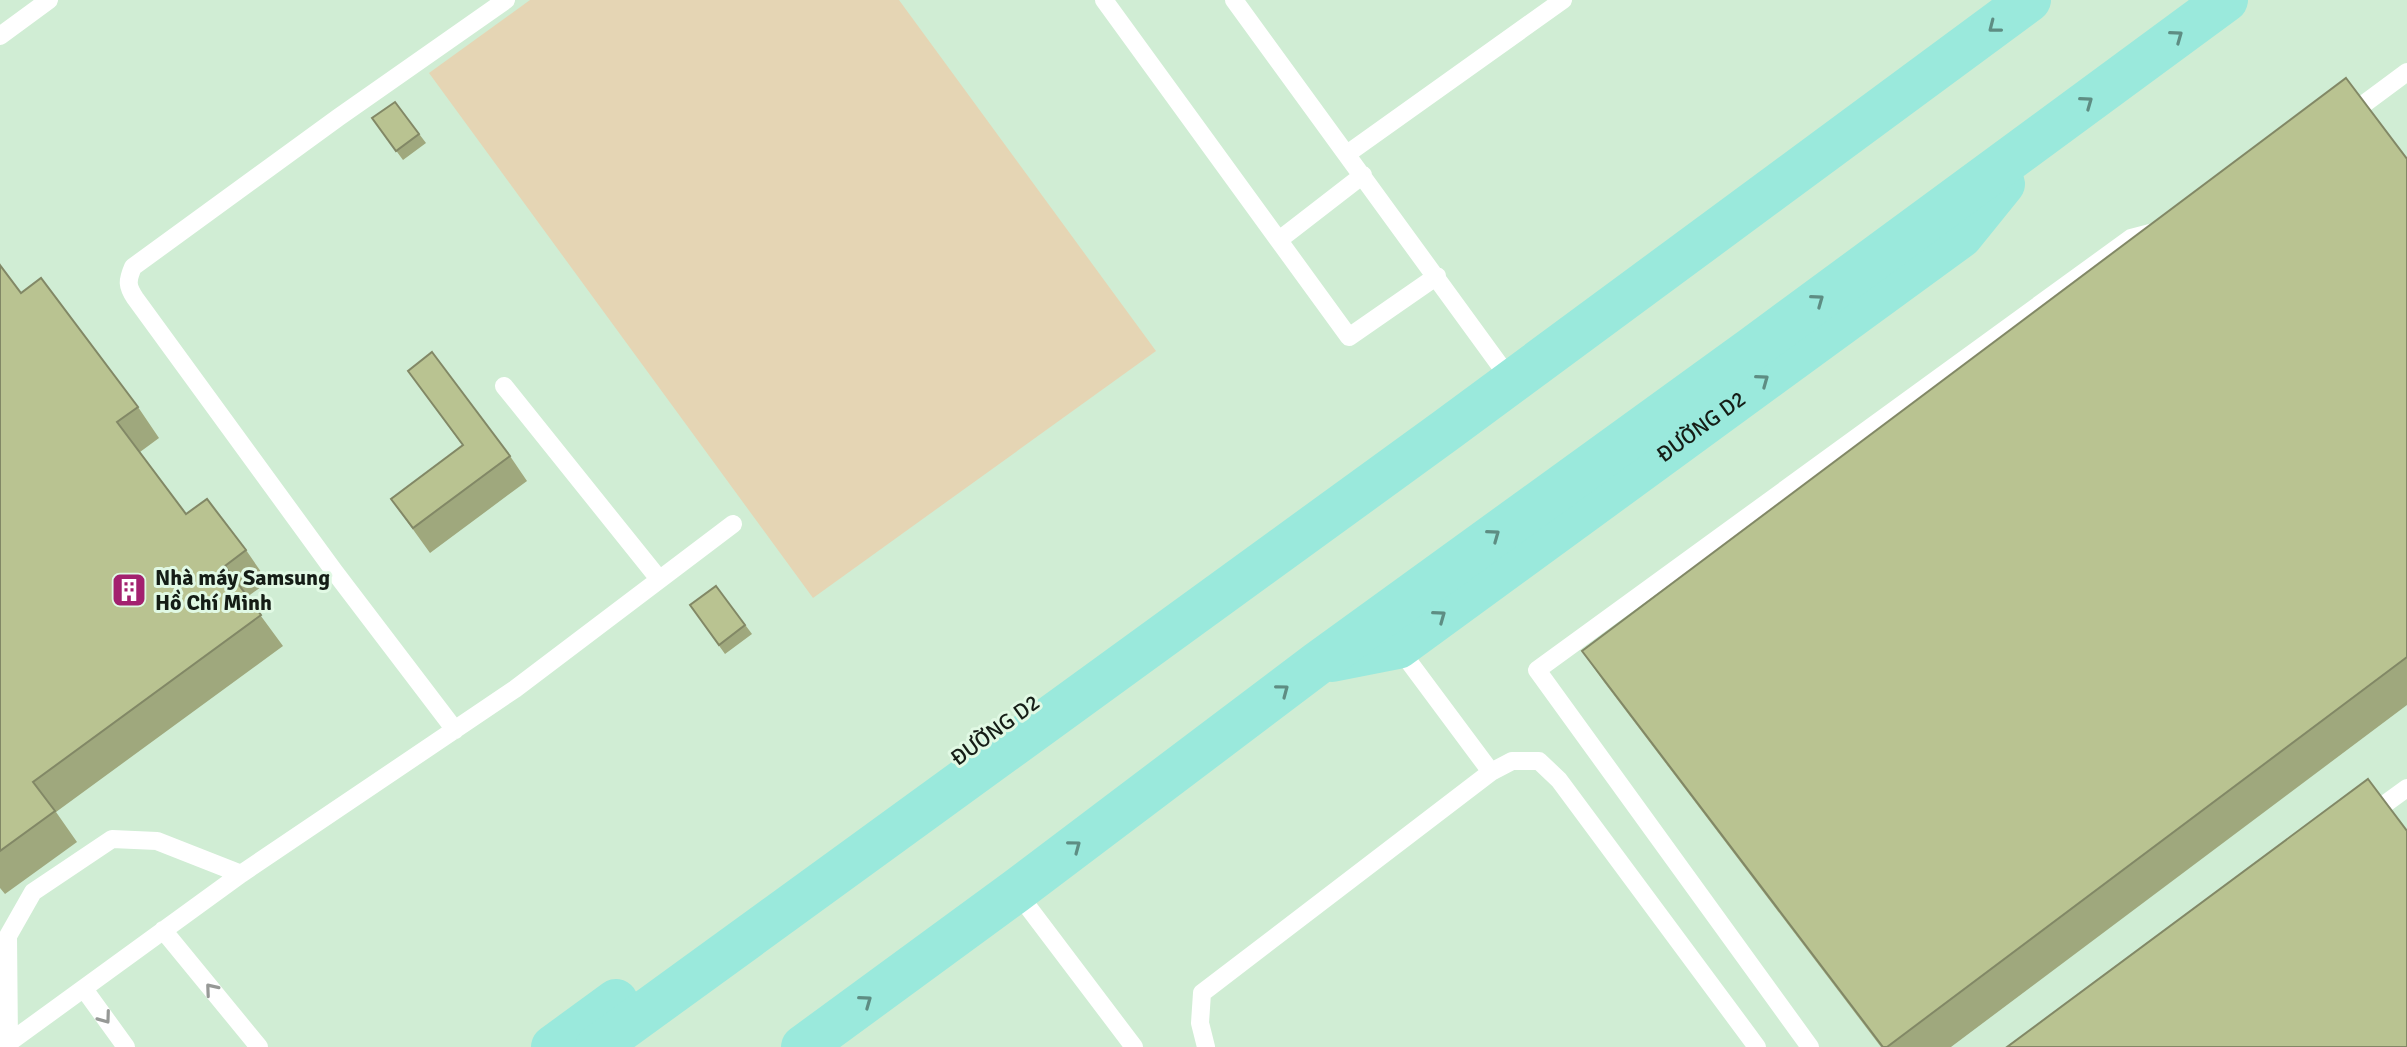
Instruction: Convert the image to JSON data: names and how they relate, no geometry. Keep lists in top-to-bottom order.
{
  "streets": {
    "main road": ["ĐƯỜNG D2"]
  },
  "places": {
    "building": ["Nhà máy Samsung Hồ Chí Minh"]
  }
}
